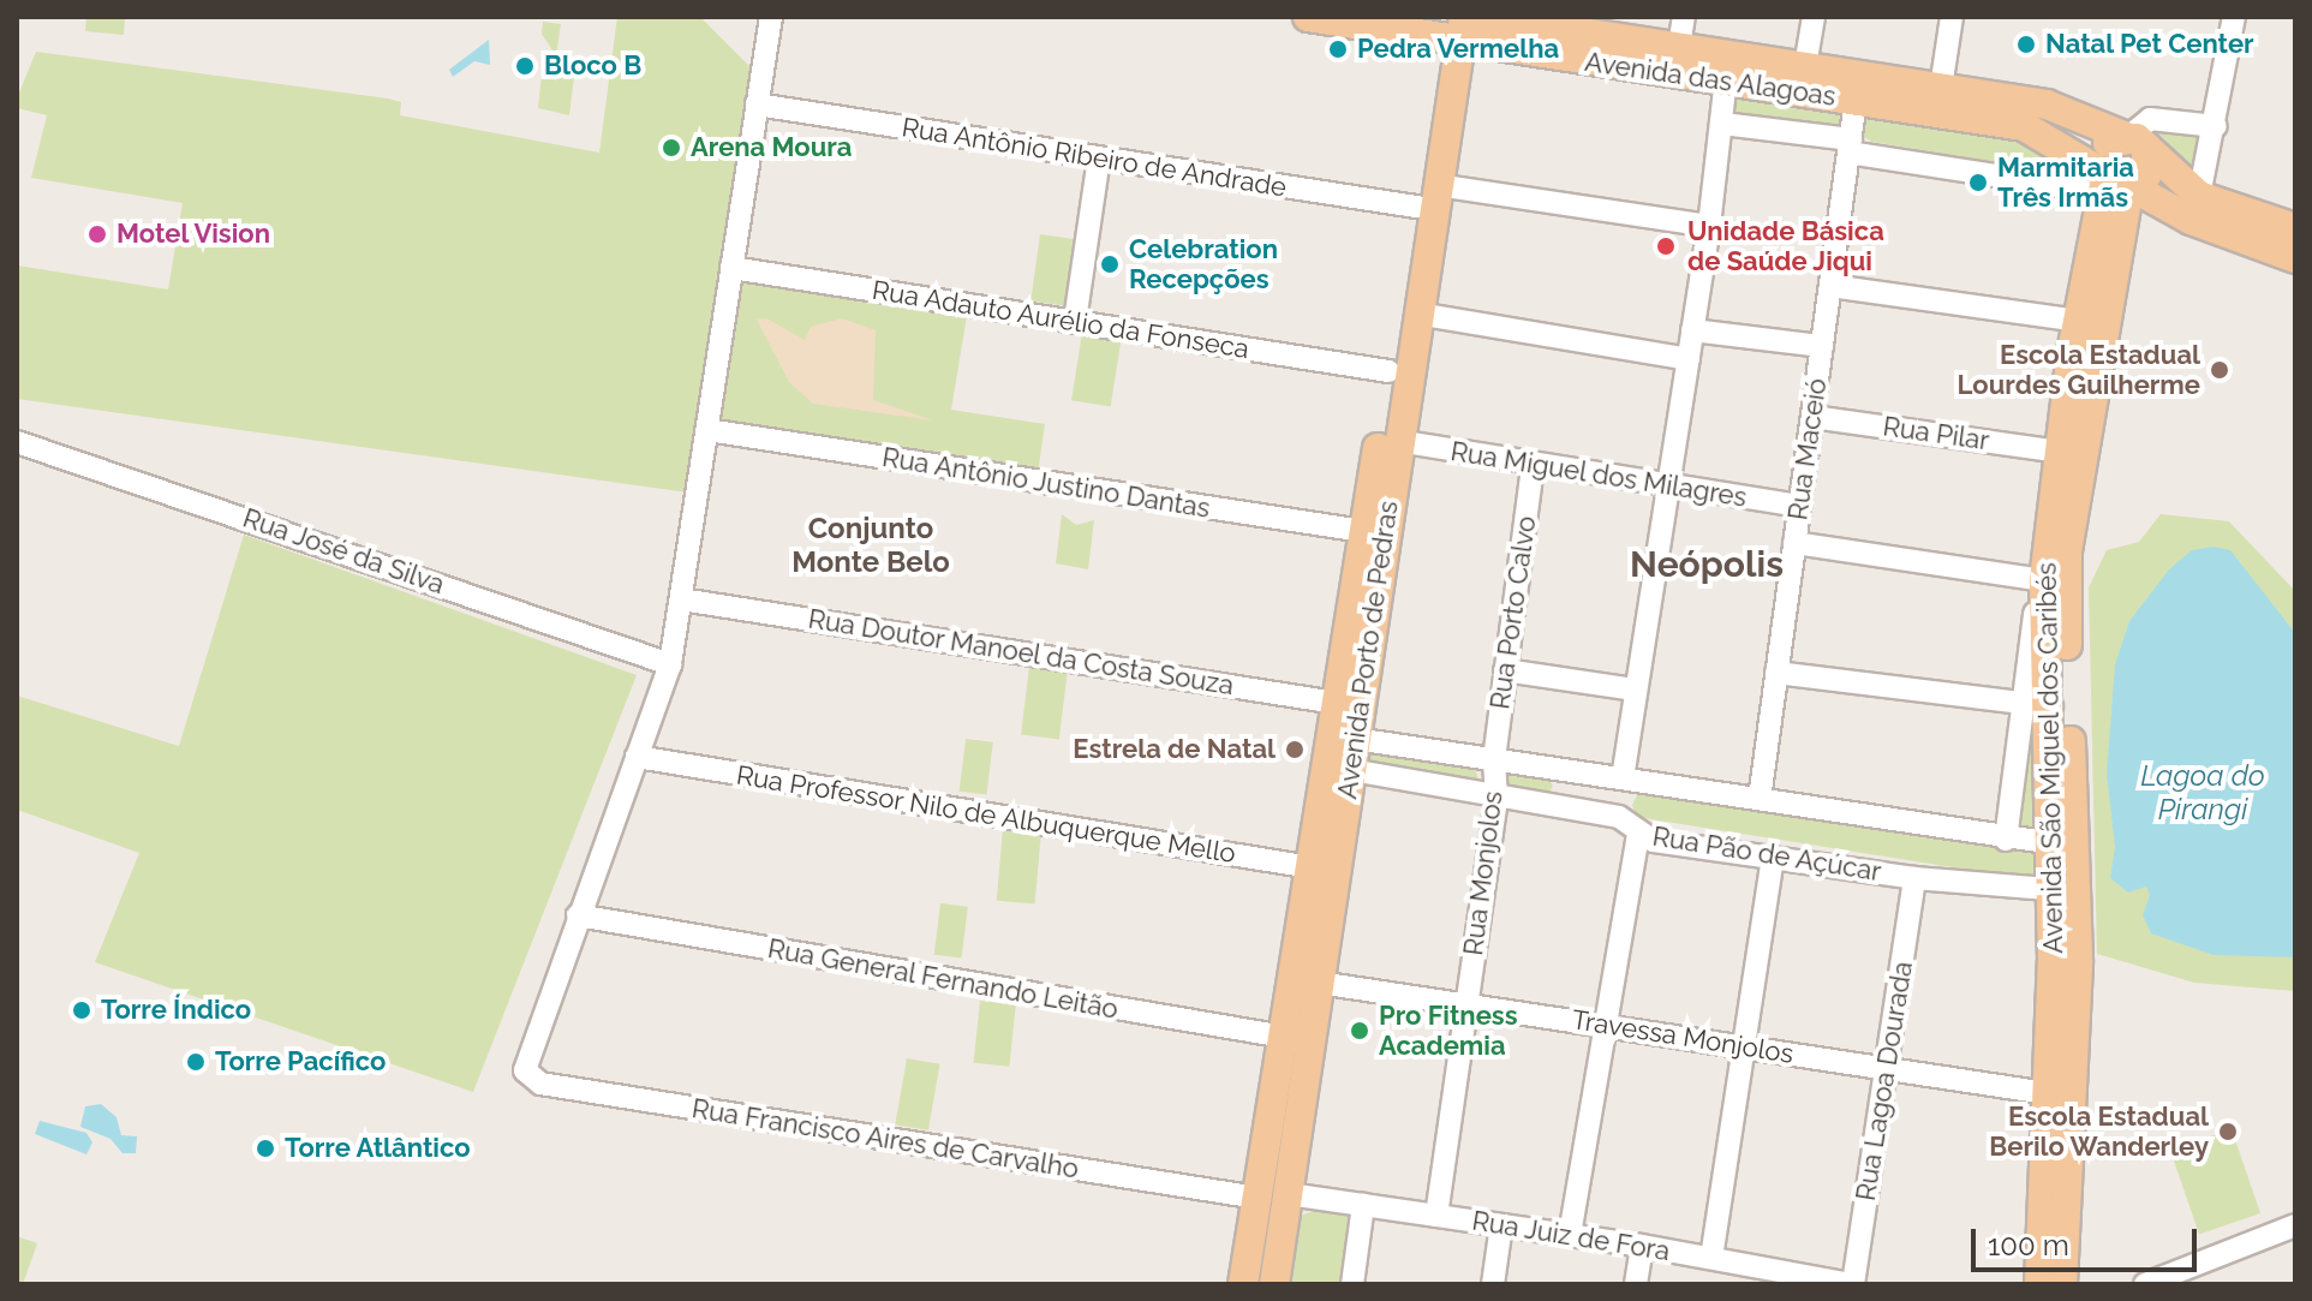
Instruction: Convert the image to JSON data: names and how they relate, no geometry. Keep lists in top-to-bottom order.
{
  "streets": {
    "main road": ["Avenida das Alagoas", "Avenida Porto de Pedras", "Avenida São Miguel dos Caribés"],
    "street": [
      "Rua Antônio Ribeiro de Andrade",
      "Rua Adauto Aurélio da Fonseca",
      "Rua Pilar",
      "Rua Maceió",
      "Rua Miguel dos Milagres",
      "Rua Antônio Justino Dantas",
      "Rua José da Silva",
      "Rua Porto Calvo",
      "Rua Doutor Manoel da Costa Souza",
      "Rua Professor Nilo de Albuquerque Mello",
      "Rua Pão de Açúcar",
      "Rua Monjolos",
      "Rua General Fernando Leitão",
      "Travessa Monjolos",
      "Rua Lagoa Dourada",
      "Rua Francisco Aires de Carvalho",
      "Rua Juiz de Fora"
    ]
  },
  "crossings": [
    ["Avenida das Alagoas", "Rua Maceió"],
    ["Avenida das Alagoas", "Avenida Porto de Pedras"],
    ["Avenida das Alagoas", "Avenida São Miguel dos Caribés"],
    ["Rua Antônio Ribeiro de Andrade", "Avenida Porto de Pedras"],
    ["Rua Adauto Aurélio da Fonseca", "Avenida Porto de Pedras"],
    ["Rua Pilar", "Rua Maceió"],
    ["Rua Pilar", "Avenida São Miguel dos Caribés"],
    ["Rua Maceió", "Rua Miguel dos Milagres"],
    ["Rua Maceió", "Rua Pão de Açúcar"],
    ["Rua Miguel dos Milagres", "Rua Porto Calvo"],
    ["Rua Miguel dos Milagres", "Avenida Porto de Pedras"],
    ["Rua Antônio Justino Dantas", "Avenida Porto de Pedras"],
    ["Rua Porto Calvo", "Rua Pão de Açúcar"],
    ["Rua Porto Calvo", "Rua Monjolos"],
    ["Avenida Porto de Pedras", "Rua Doutor Manoel da Costa Souza"],
    ["Avenida Porto de Pedras", "Rua Professor Nilo de Albuquerque Mello"],
    ["Avenida Porto de Pedras", "Rua Pão de Açúcar"],
    ["Avenida Porto de Pedras", "Rua General Fernando Leitão"],
    ["Avenida Porto de Pedras", "Travessa Monjolos"],
    ["Avenida Porto de Pedras", "Rua Francisco Aires de Carvalho"],
    ["Avenida Porto de Pedras", "Rua Juiz de Fora"],
    ["Avenida São Miguel dos Caribés", "Rua Pão de Açúcar"],
    ["Avenida São Miguel dos Caribés", "Travessa Monjolos"],
    ["Rua Pão de Açúcar", "Rua Monjolos"],
    ["Rua Pão de Açúcar", "Rua Lagoa Dourada"],
    ["Rua Monjolos", "Travessa Monjolos"],
    ["Rua Monjolos", "Rua Juiz de Fora"],
    ["Rua General Fernando Leitão", "Rua Francisco Aires de Carvalho"],
    ["Travessa Monjolos", "Rua Lagoa Dourada"],
    ["Rua Lagoa Dourada", "Rua Juiz de Fora"]
  ],
  "districts": ["Conjunto Monte Belo", "Neópolis"],
  "water": ["Lagoa do Pirangi"],
  "places": [
    "Natal Pet Center",
    "Pedra Vermelha",
    "Bloco B",
    "Arena Moura",
    "Marmitaria Três Irmãs",
    "Motel Vision",
    "Unidade Básica de Saúde Jiqui",
    "Celebration Recepções",
    "Escola Estadual Lourdes Guilherme",
    "Estrela de Natal",
    "Torre Índico",
    "Pro Fitness Academia",
    "Torre Pacífico",
    "Escola Estadual Berilo Wanderley",
    "Torre Atlântico"
  ],
  "scale_bar": "100 m"
}
